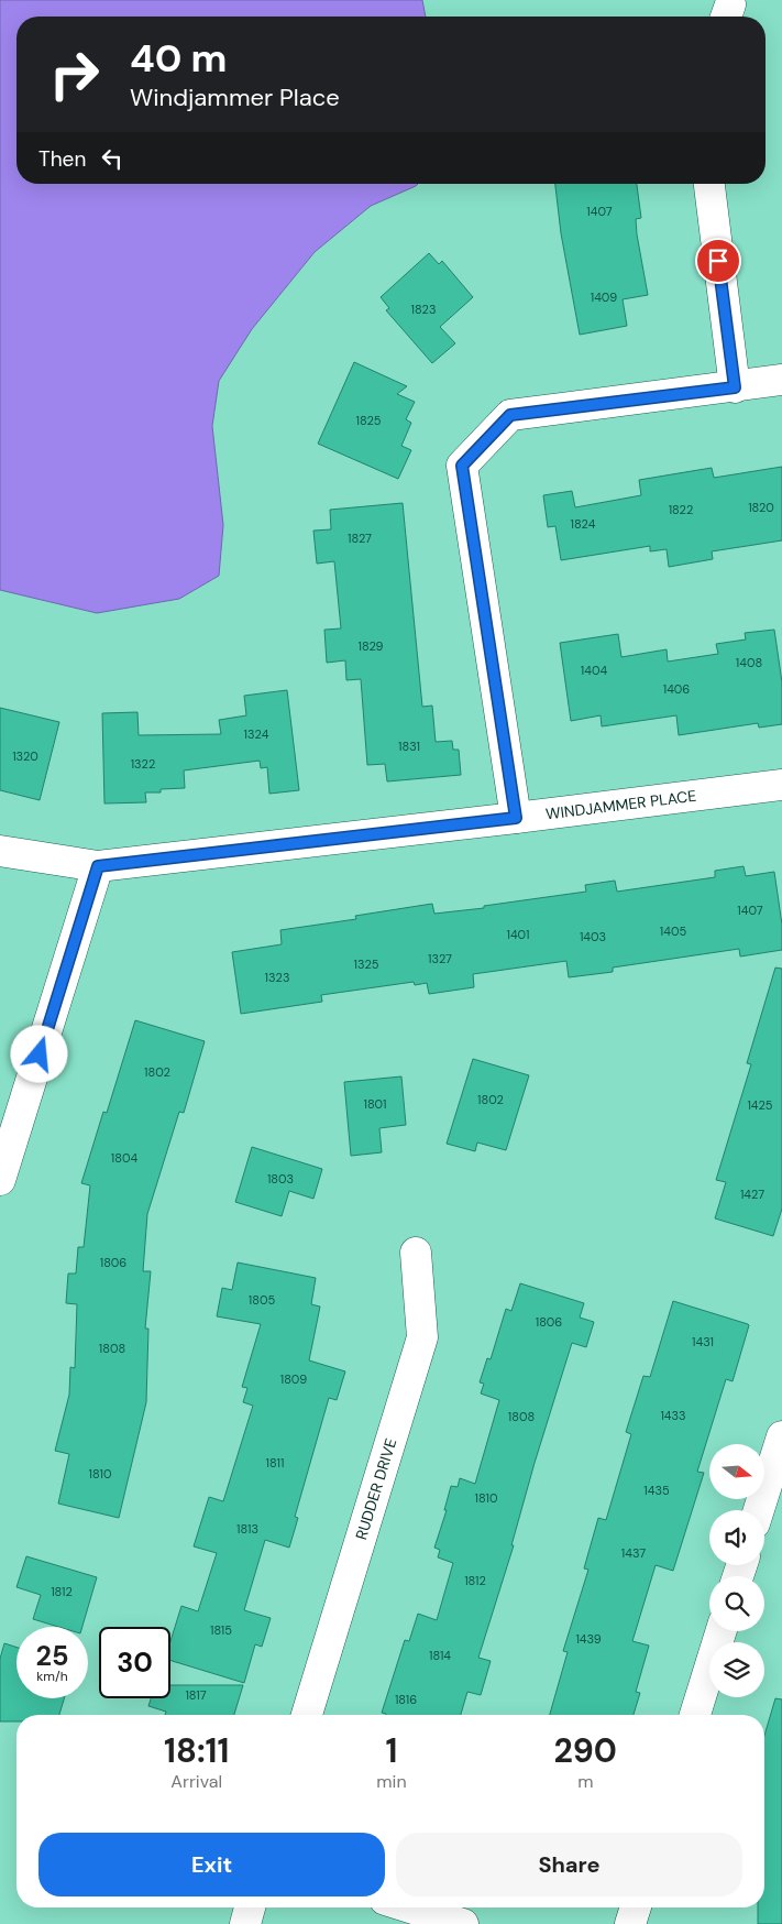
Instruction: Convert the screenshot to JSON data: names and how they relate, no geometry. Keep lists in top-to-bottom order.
{
  "streets": {
    "street": ["WINDJAMMER PLACE", "RUDDER DRIVE"]
  },
  "house_numbers": [
    "1407",
    "1409",
    "1823",
    "1825",
    "1820",
    "1822",
    "1824",
    "1827",
    "1829",
    "1408",
    "1404",
    "1406",
    "1324",
    "1831",
    "1320",
    "1322",
    "1407",
    "1405",
    "1401",
    "1403",
    "1327",
    "1325",
    "1323",
    "1802",
    "1802",
    "1801",
    "1425",
    "1804",
    "1803",
    "1427",
    "1806",
    "1805",
    "1806",
    "1431",
    "1808",
    "1809",
    "1433",
    "1808",
    "1811",
    "1810",
    "1435",
    "1810",
    "1813",
    "1437",
    "1812",
    "1812",
    "1815",
    "1439",
    "1814",
    "1817",
    "1816"
  ],
  "north": "right",
  "page": {
    "turn": ["40 m", "Windjammer Place"],
    "then": "Then",
    "speed": "25 km/h",
    "limit": "30",
    "eta": [
      "18:11",
      "Arrival",
      "1",
      "min",
      "290",
      "m"
    ],
    "buttons": ["Exit", "Share"]
  }
}
